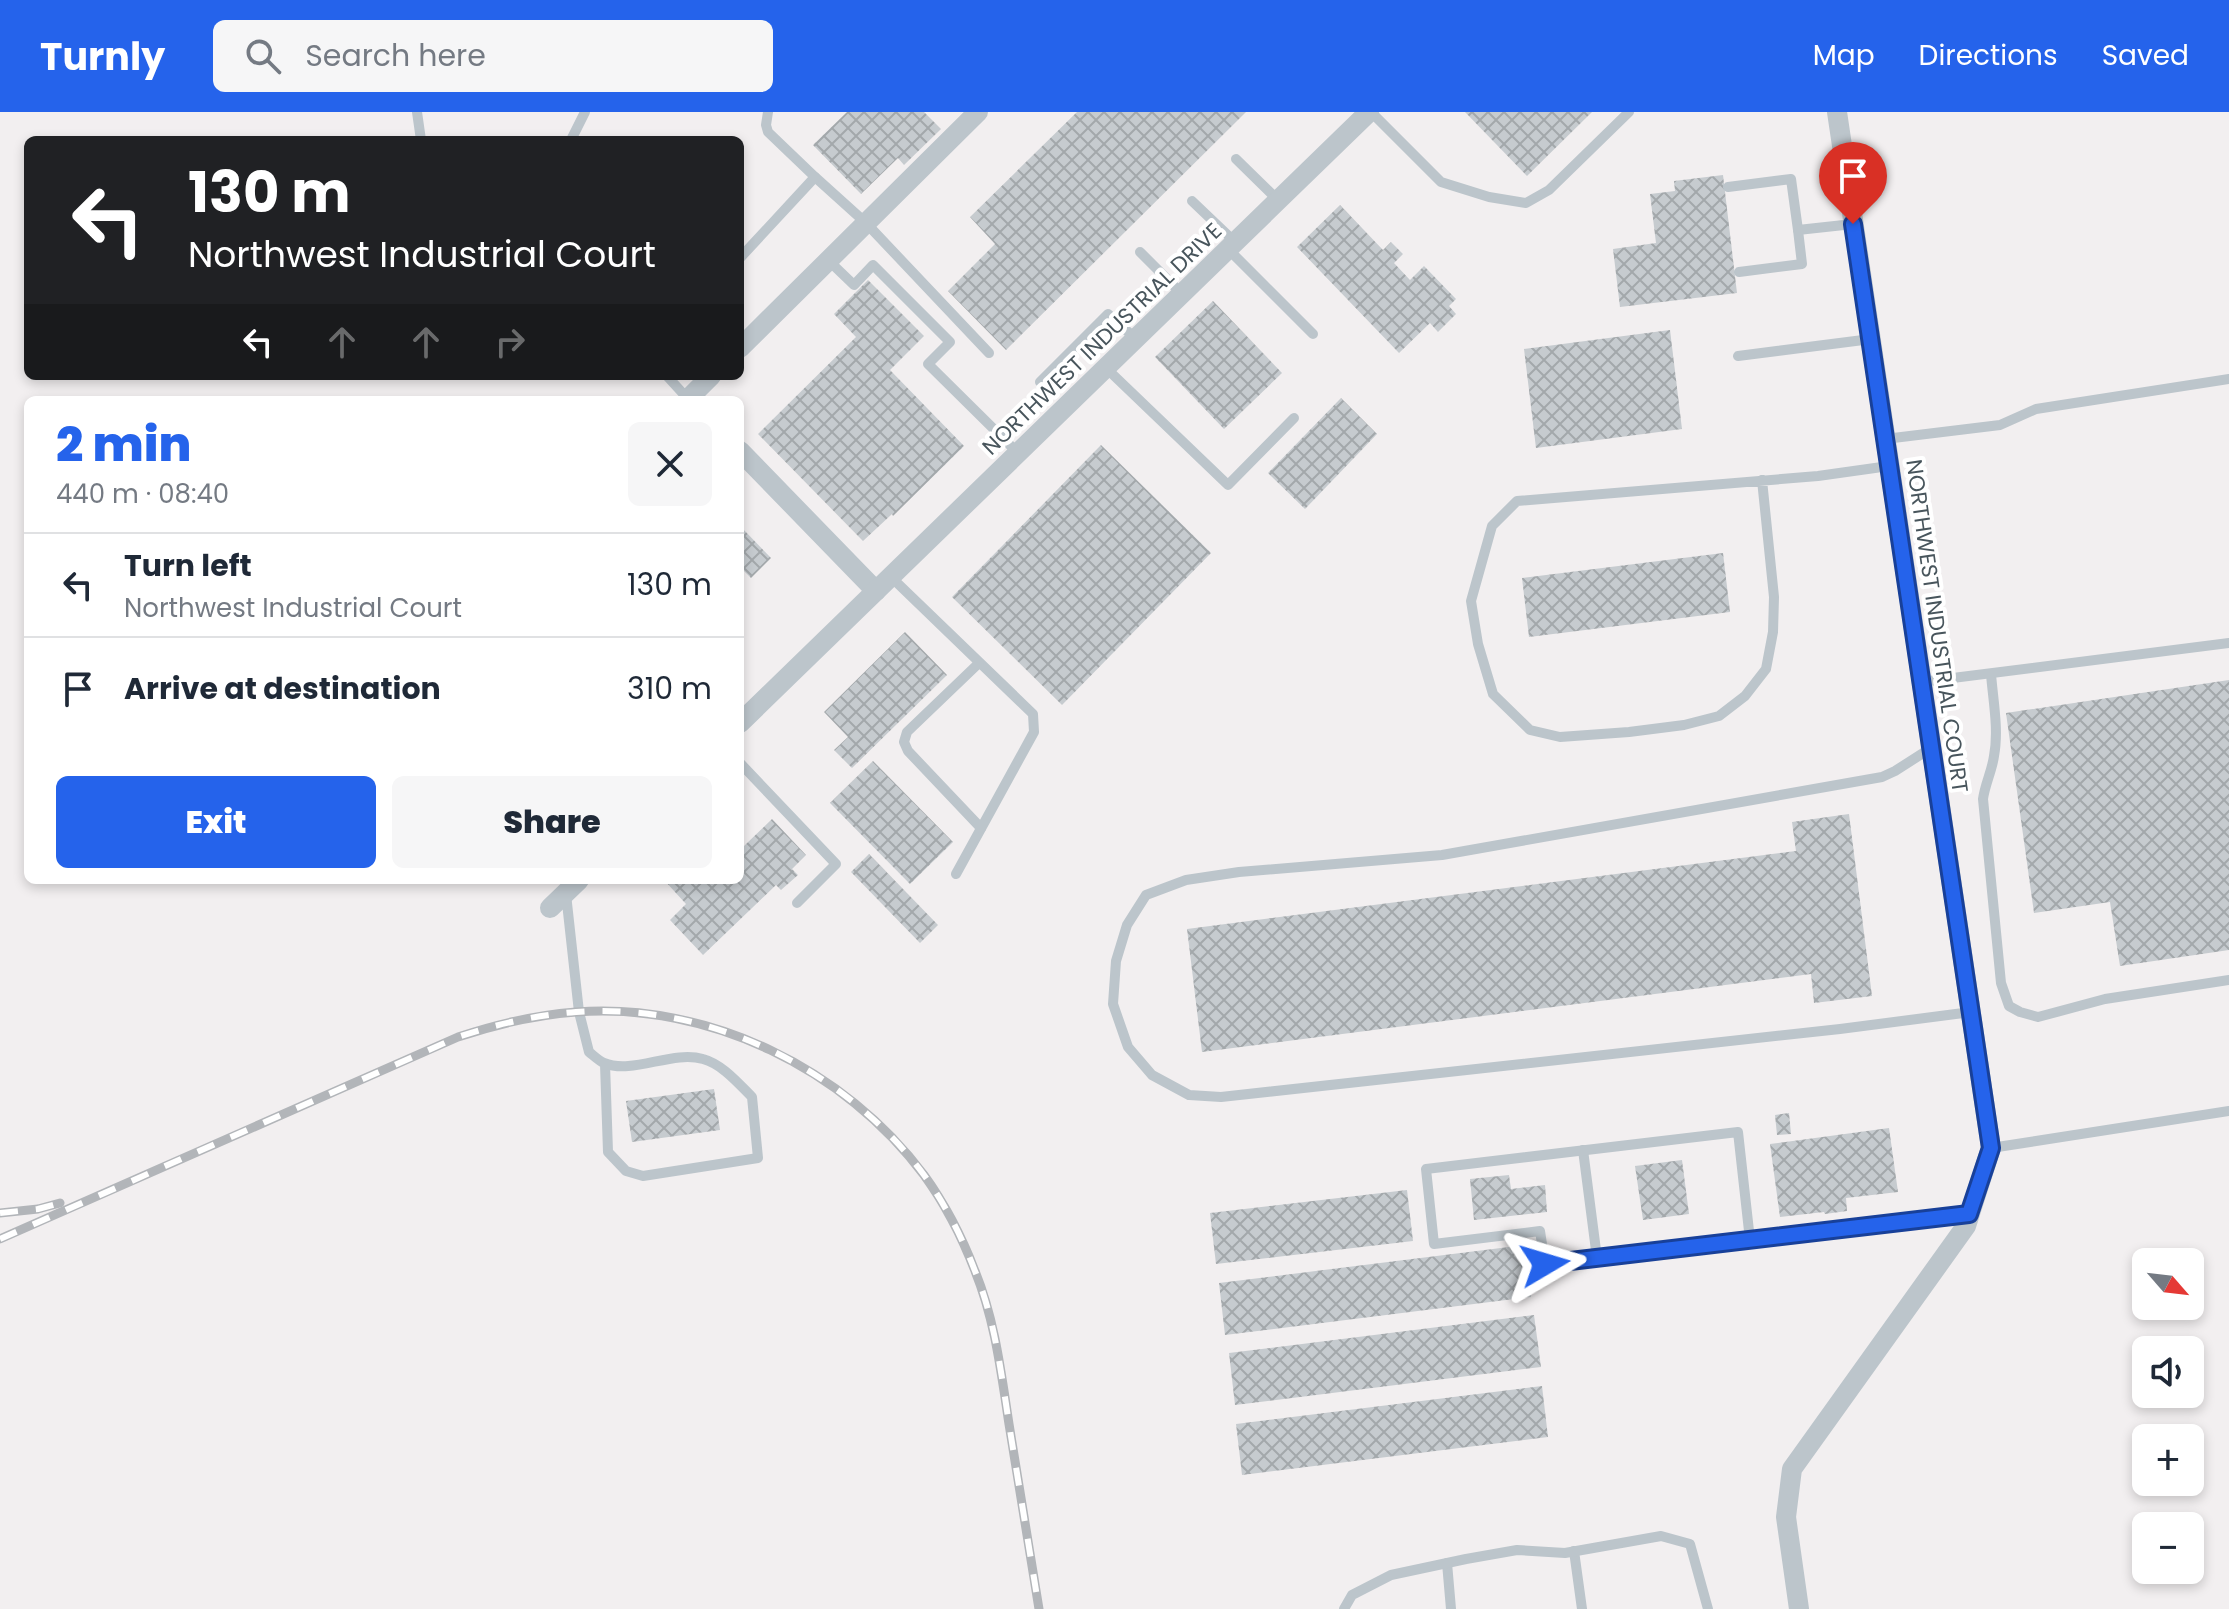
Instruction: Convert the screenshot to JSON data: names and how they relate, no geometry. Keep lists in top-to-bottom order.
{
  "streets": {
    "street": ["NORTHWEST INDUSTRIAL DRIVE", "NORTHWEST INDUSTRIAL COURT"]
  },
  "north": "bottom right",
  "page": {
    "header": "Turnly",
    "search": "Search here",
    "nav": ["Map", "Directions", "Saved"],
    "turn": ["130 m", "Northwest Industrial Court"],
    "heading": ["2 min", "440 m · 08:40"],
    "list": [
      {
        "name": "Turn left",
        "note": "Northwest Industrial Court",
        "value": "130 m"
      },
      {
        "name": "Arrive at destination",
        "value": "310 m"
      }
    ],
    "buttons": ["Exit", "Share"],
    "map_buttons": ["+", "−"]
  }
}
